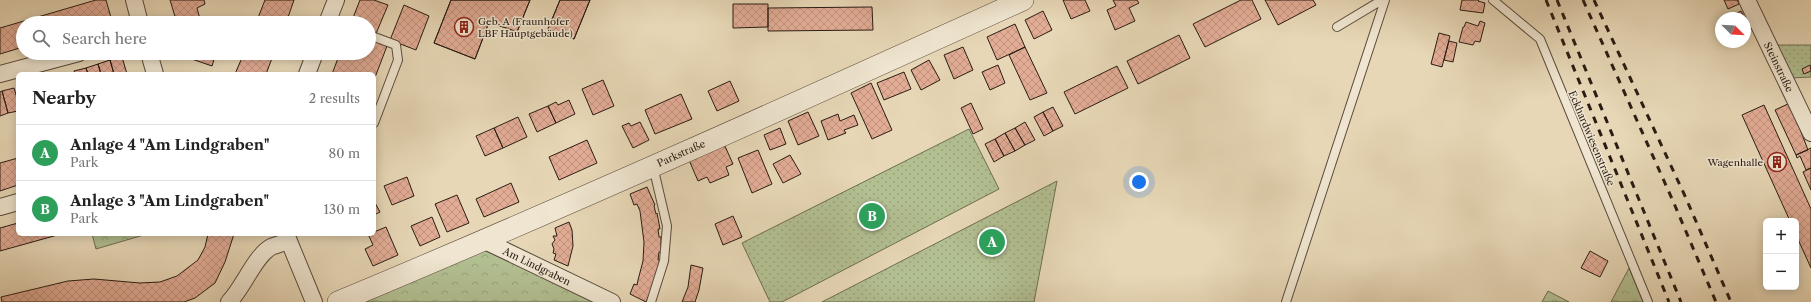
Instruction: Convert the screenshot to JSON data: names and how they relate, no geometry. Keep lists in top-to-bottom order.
{
  "streets": {
    "street": ["Steinstraße", "Parkstraße", "Am Lindgraben"],
    "lane": ["Eckhardwiesenstraße"]
  },
  "crossings": [
    ["Parkstraße", "Am Lindgraben"]
  ],
  "places": {
    "building": ["Geb. A (Fraunhofer LBF Hauptgebäude)", "Wagenhalle"]
  },
  "north": "bottom right",
  "page": {
    "search": "Search here",
    "heading": ["Nearby", "2 results"],
    "list": [
      {
        "mark": "A",
        "name": "Anlage 4 \"Am Lindgraben\"",
        "note": "Park",
        "value": "80 m"
      },
      {
        "mark": "B",
        "name": "Anlage 3 \"Am Lindgraben\"",
        "note": "Park",
        "value": "130 m"
      }
    ],
    "pins": ["B", "A"],
    "map_buttons": ["+", "−"]
  }
}
